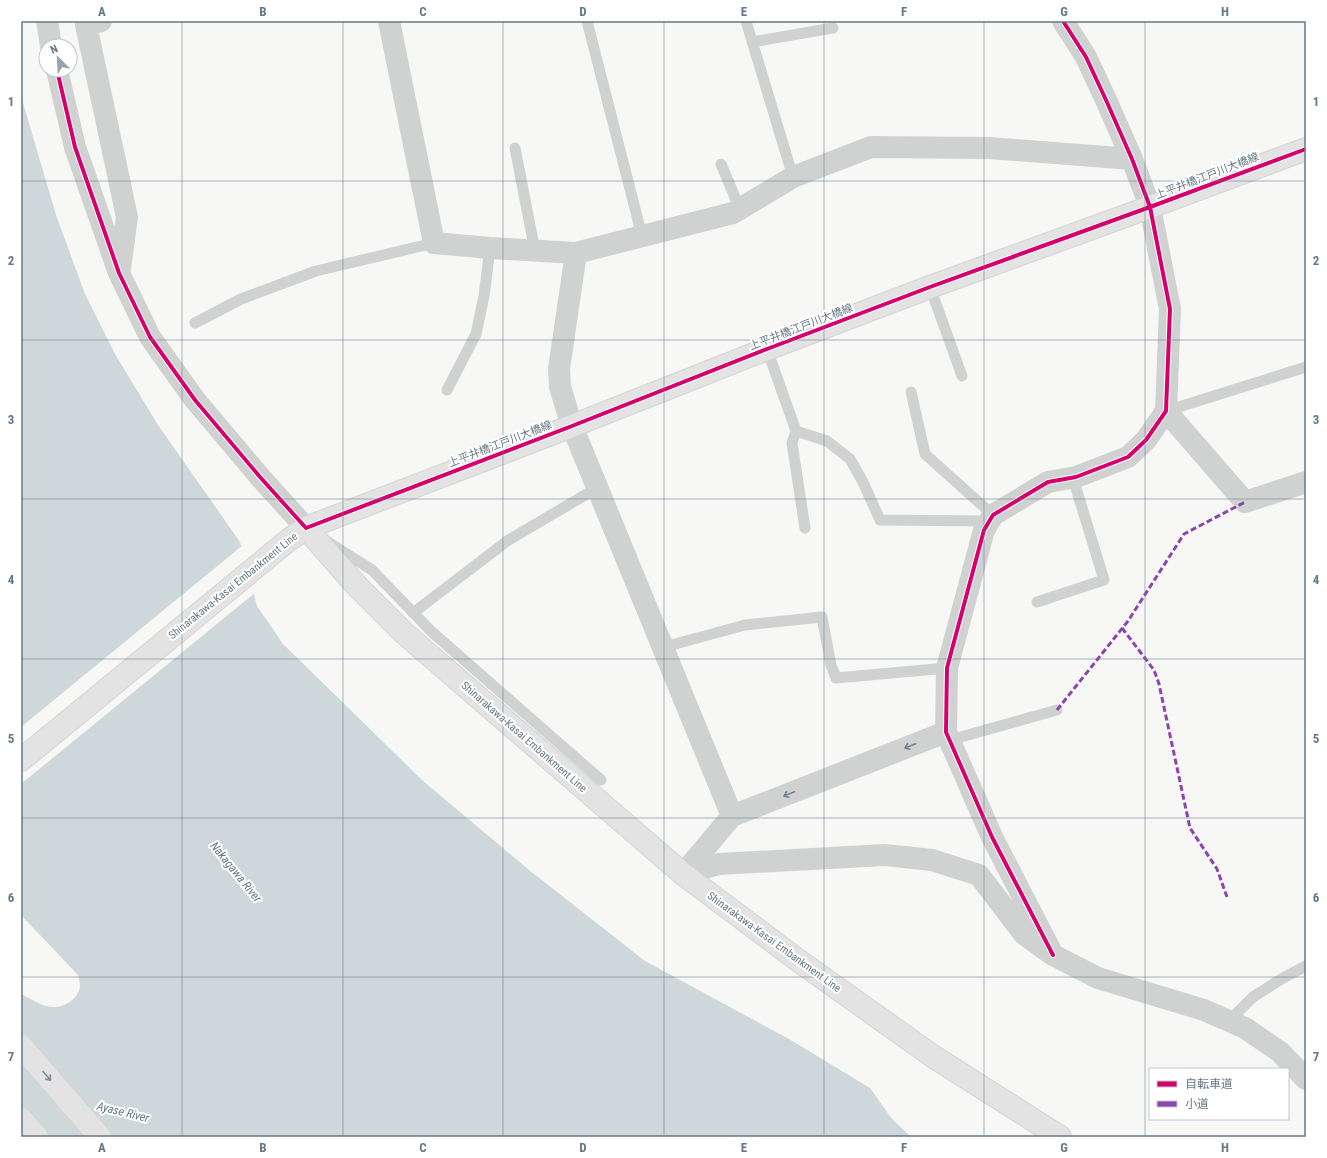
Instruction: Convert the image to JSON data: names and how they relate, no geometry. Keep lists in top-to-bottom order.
{
  "streets": {
    "main road": ["上平井橋江戸川大橋線", "Shinarakawa-Kasai Embankment Line"]
  },
  "crossings": [
    ["上平井橋江戸川大橋線", "Shinarakawa-Kasai Embankment Line"]
  ],
  "water": ["Nakagawa River", "Ayase River"],
  "legend": ["自転車道", "小道"],
  "north": "top left",
  "grid": {
    "columns": [
      "A",
      "B",
      "C",
      "D",
      "E",
      "F",
      "G",
      "H"
    ],
    "rows": [
      "1",
      "2",
      "3",
      "4",
      "5",
      "6",
      "7"
    ]
  }
}
